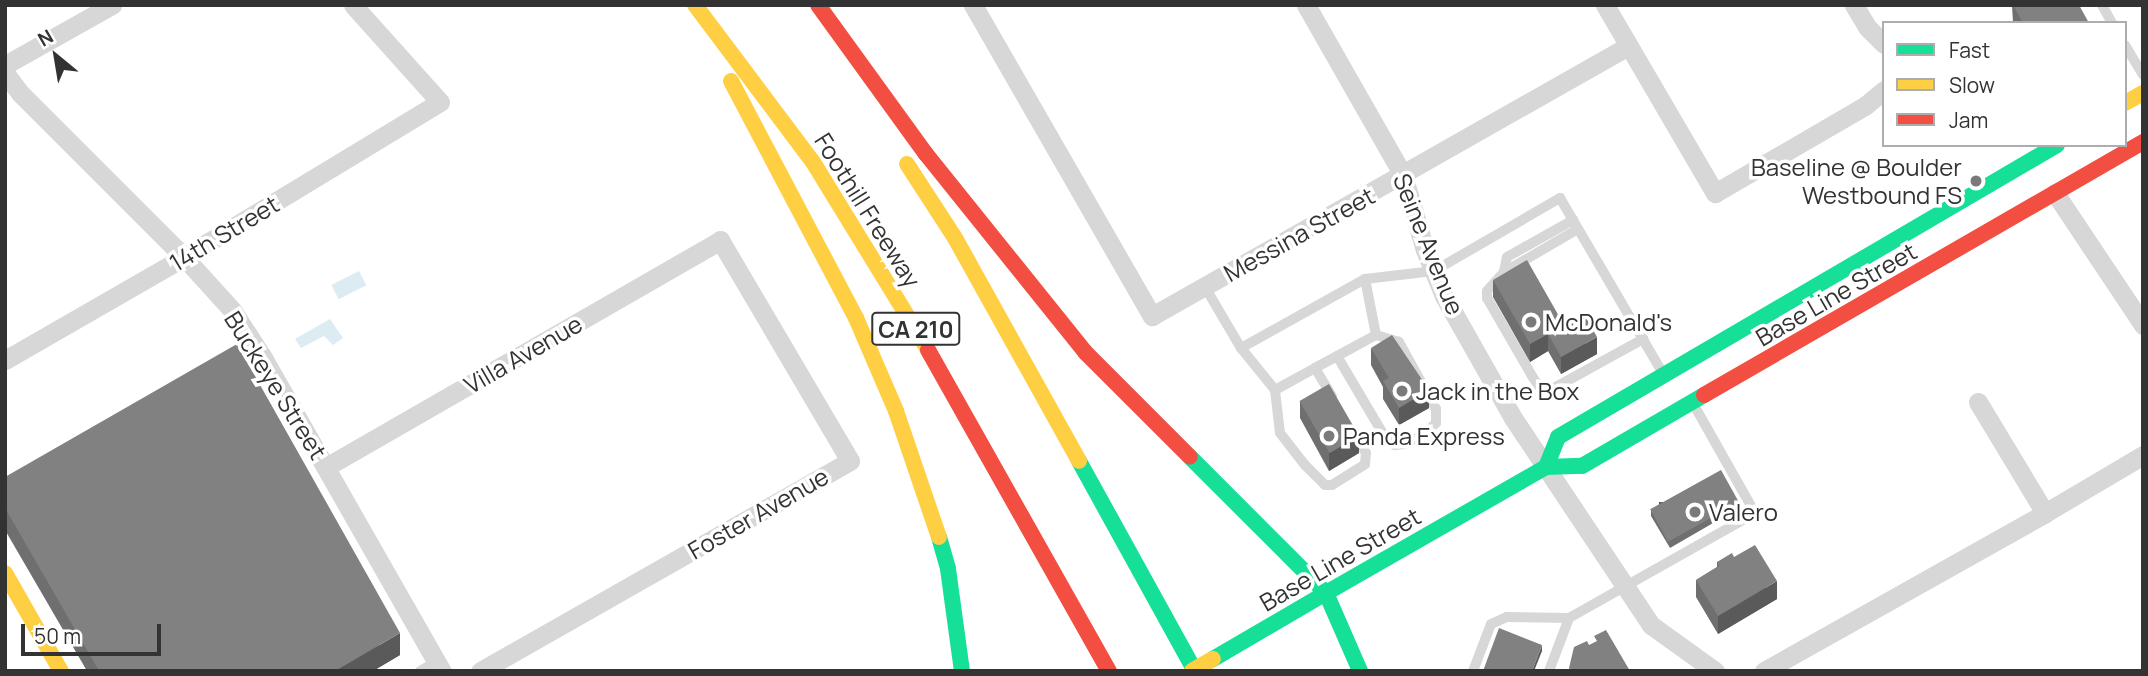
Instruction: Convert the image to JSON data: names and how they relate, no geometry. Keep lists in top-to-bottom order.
{
  "streets": {
    "main road": ["Foothill Freeway", "Base Line Street", "CA 210"],
    "street": [
      "14th Street",
      "Messina Street",
      "Seine Avenue",
      "Villa Avenue",
      "Buckeye Street",
      "Foster Avenue"
    ]
  },
  "crossings": [
    ["14th Street", "Buckeye Street"],
    ["Messina Street", "Seine Avenue"],
    ["Seine Avenue", "Base Line Street"],
    ["Base Line Street", "CA 210"],
    ["Villa Avenue", "Buckeye Street"],
    ["Villa Avenue", "Foster Avenue"]
  ],
  "places": [
    "Baseline @ Boulder Westbound FS",
    "McDonald's",
    "Jack in the Box",
    "Panda Express",
    "Valero"
  ],
  "legend": ["Fast", "Slow", "Jam"],
  "scale_bar": "50 m",
  "north": "top left"
}
